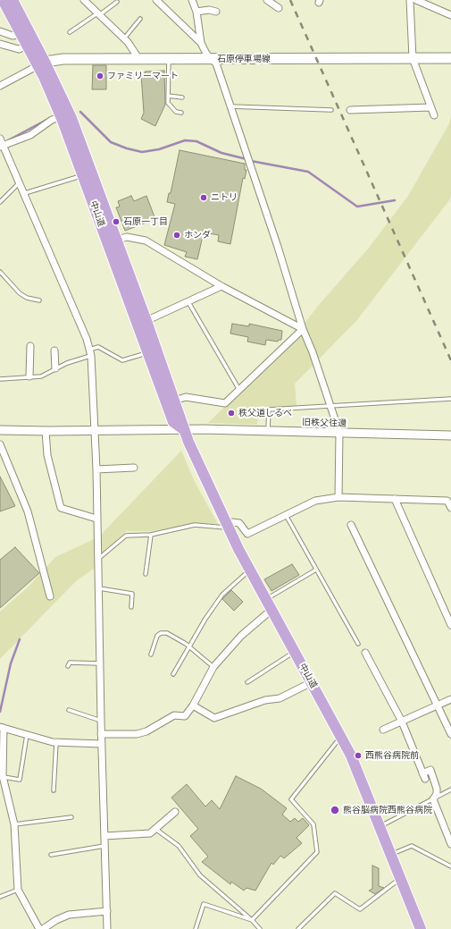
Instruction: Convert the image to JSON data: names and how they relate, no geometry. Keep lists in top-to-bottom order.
{
  "streets": {
    "highway": ["中山道"],
    "main road": ["石原停車場線"],
    "street": ["旧秩父往還"]
  },
  "crossings": [
    ["石原停車場線", "中山道"],
    ["中山道", "旧秩父往還"]
  ],
  "places": [
    "ファミリーマート",
    "ニトリ",
    "石原一丁目",
    "ホンダ",
    "秩父道しるべ",
    "西熊谷病院前",
    "熊谷脳病院西熊谷病院"
  ]
}
